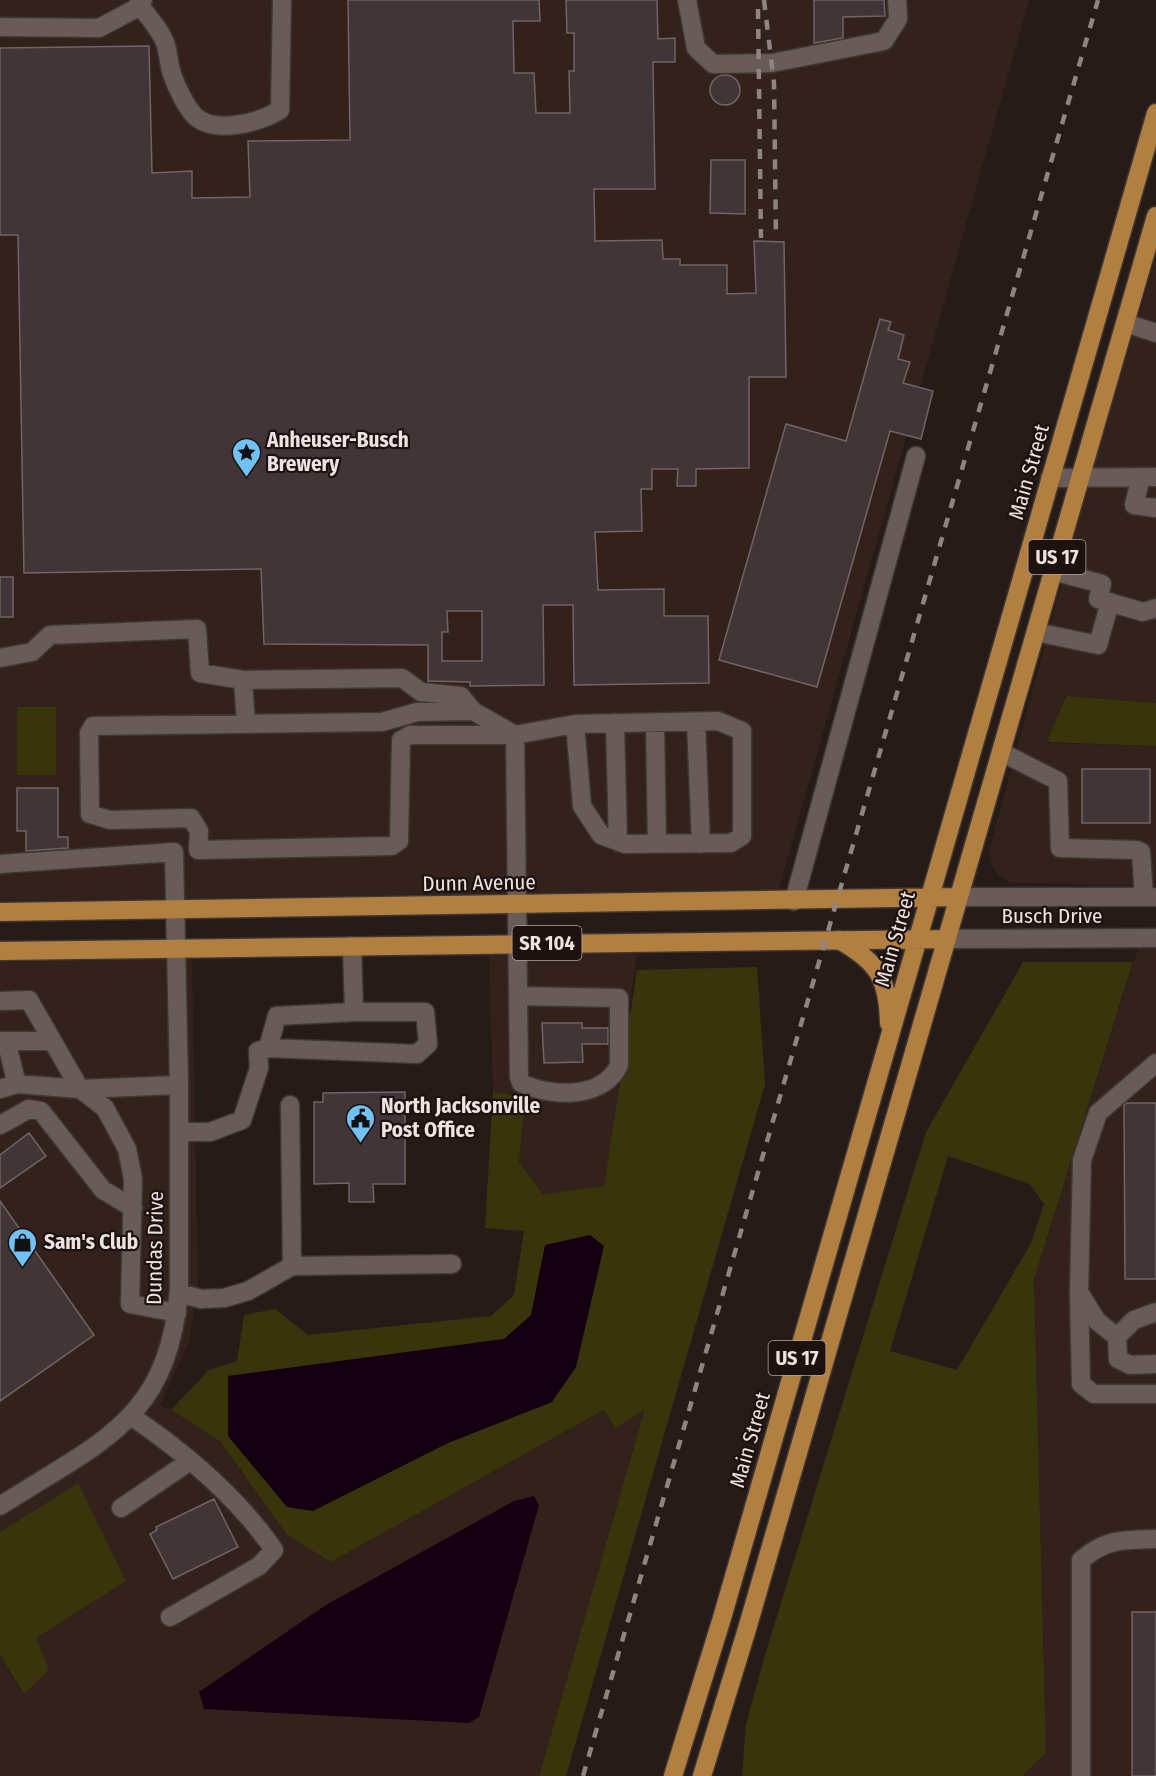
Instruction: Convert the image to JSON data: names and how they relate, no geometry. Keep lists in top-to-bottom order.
{
  "streets": {
    "main road": [
      "Main Street",
      "US 17",
      "Dunn Avenue",
      "SR 104"
    ],
    "street": ["Busch Drive", "Dundas Drive"]
  },
  "crossings": [
    ["Main Street", "Dunn Avenue"],
    ["Main Street", "SR 104"],
    ["US 17", "Dunn Avenue"],
    ["US 17", "Busch Drive"],
    ["US 17", "SR 104"],
    ["Dunn Avenue", "Busch Drive"],
    ["Dunn Avenue", "Dundas Drive"],
    ["Busch Drive", "SR 104"],
    ["SR 104", "Dundas Drive"]
  ],
  "places": {
    "place": ["Anheuser-Busch Brewery"],
    "public building": ["North Jacksonville Post Office"],
    "shop": ["Sam's Club"]
  }
}
